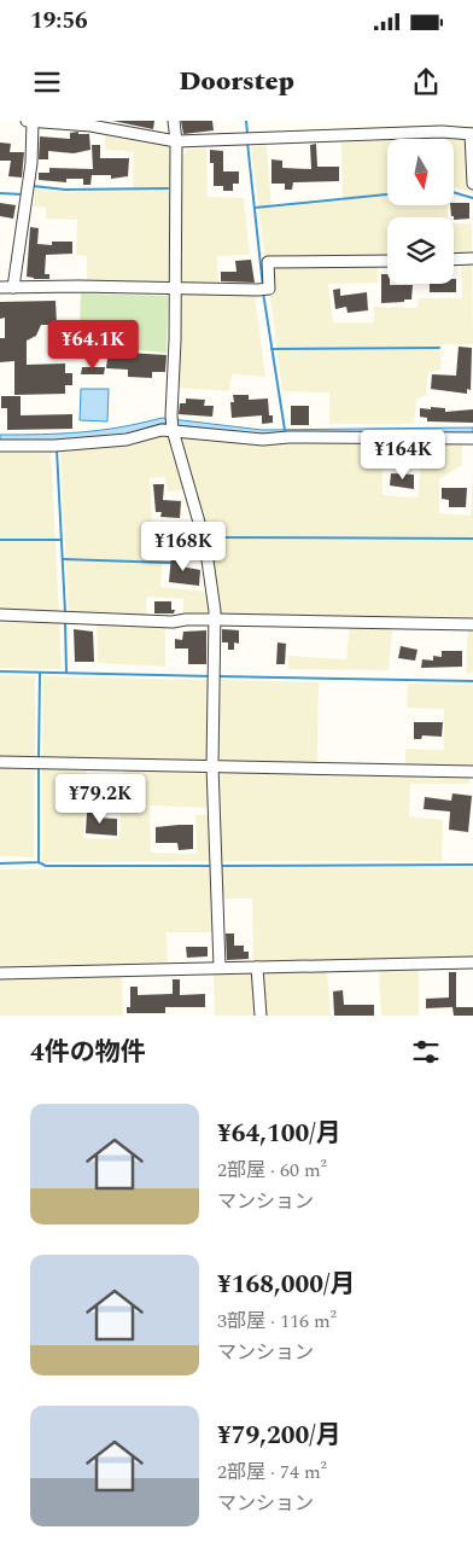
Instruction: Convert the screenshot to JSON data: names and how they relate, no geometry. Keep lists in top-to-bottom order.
{
  "north": "bottom",
  "page": {
    "status": "19:56",
    "header": "Doorstep",
    "price": [
      "¥64.1K",
      "¥164K",
      "¥168K",
      "¥79.2K"
    ],
    "heading": "4件の物件",
    "list": [
      {
        "name": "¥64,100/月",
        "note": "2部屋 · 60 m² · マンション"
      },
      {
        "name": "¥168,000/月",
        "note": "3部屋 · 116 m² · マンション"
      },
      {
        "name": "¥79,200/月",
        "note": "2部屋 · 74 m² · マンション"
      }
    ]
  }
}
